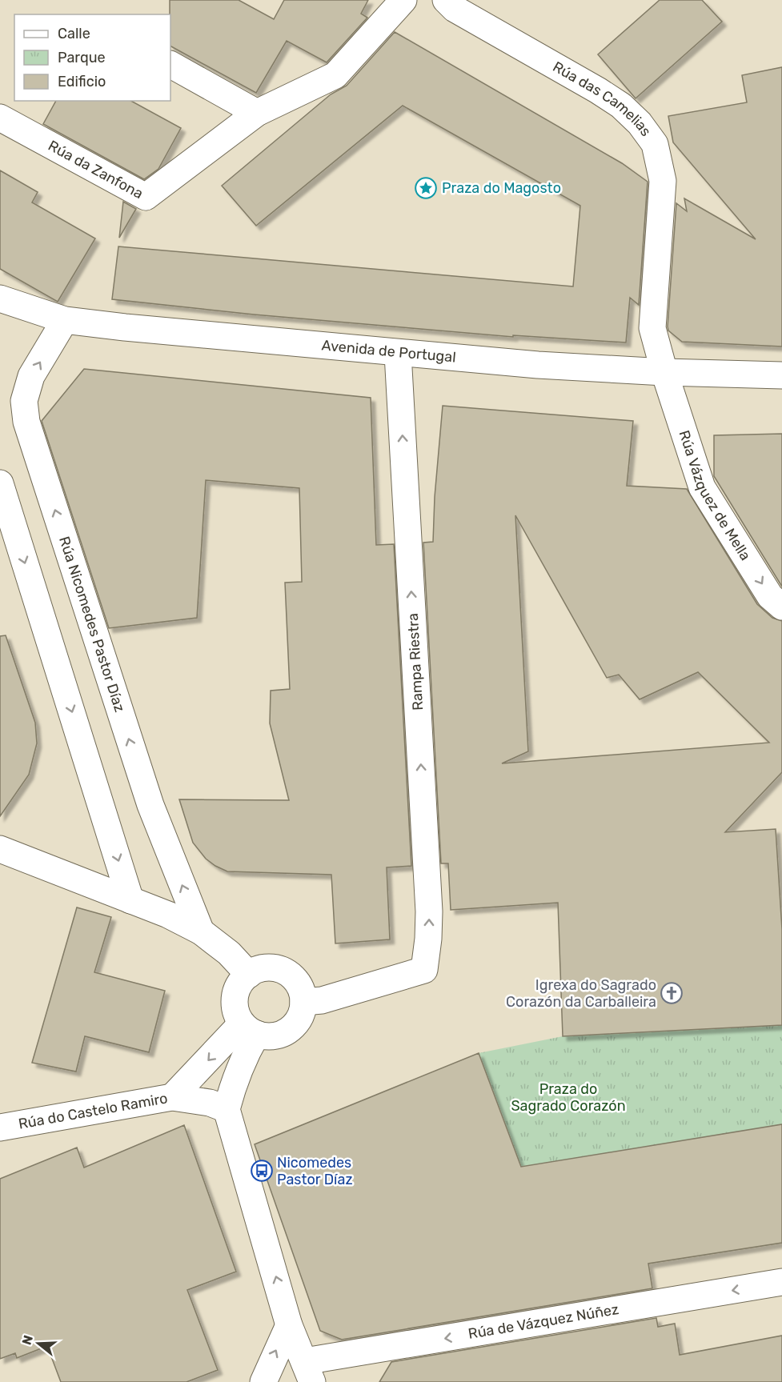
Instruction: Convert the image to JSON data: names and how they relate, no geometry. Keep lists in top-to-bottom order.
{
  "streets": {
    "street": [
      "Rúa das Camelias",
      "Rúa da Zanfona",
      "Avenida de Portugal",
      "Rúa Vázquez de Mella",
      "Rúa Nicomedes Pastor Díaz",
      "Rampa Riestra",
      "Rúa do Castelo Ramiro",
      "Rúa de Vázquez Núñez"
    ]
  },
  "crossings": [
    ["Rúa das Camelias", "Avenida de Portugal"],
    ["Rúa das Camelias", "Rúa Vázquez de Mella"],
    ["Avenida de Portugal", "Rúa Vázquez de Mella"],
    ["Avenida de Portugal", "Rúa Nicomedes Pastor Díaz"],
    ["Avenida de Portugal", "Rampa Riestra"],
    ["Rampa Riestra", "Rúa do Castelo Ramiro"]
  ],
  "one_way": [
    "Rúa Vázquez de Mella",
    "Rampa Riestra",
    "Rúa do Castelo Ramiro",
    "Rúa de Vázquez Núñez"
  ],
  "parks": ["Praza do Sagrado Corazón"],
  "places": {
    "place": ["Praza do Magosto"],
    "church": ["Igrexa do Sagrado Corazón da Carballeira"],
    "bus stop": ["Nicomedes Pastor Díaz"]
  },
  "legend": ["Calle", "Parque", "Edificio"],
  "north": "left"
}
